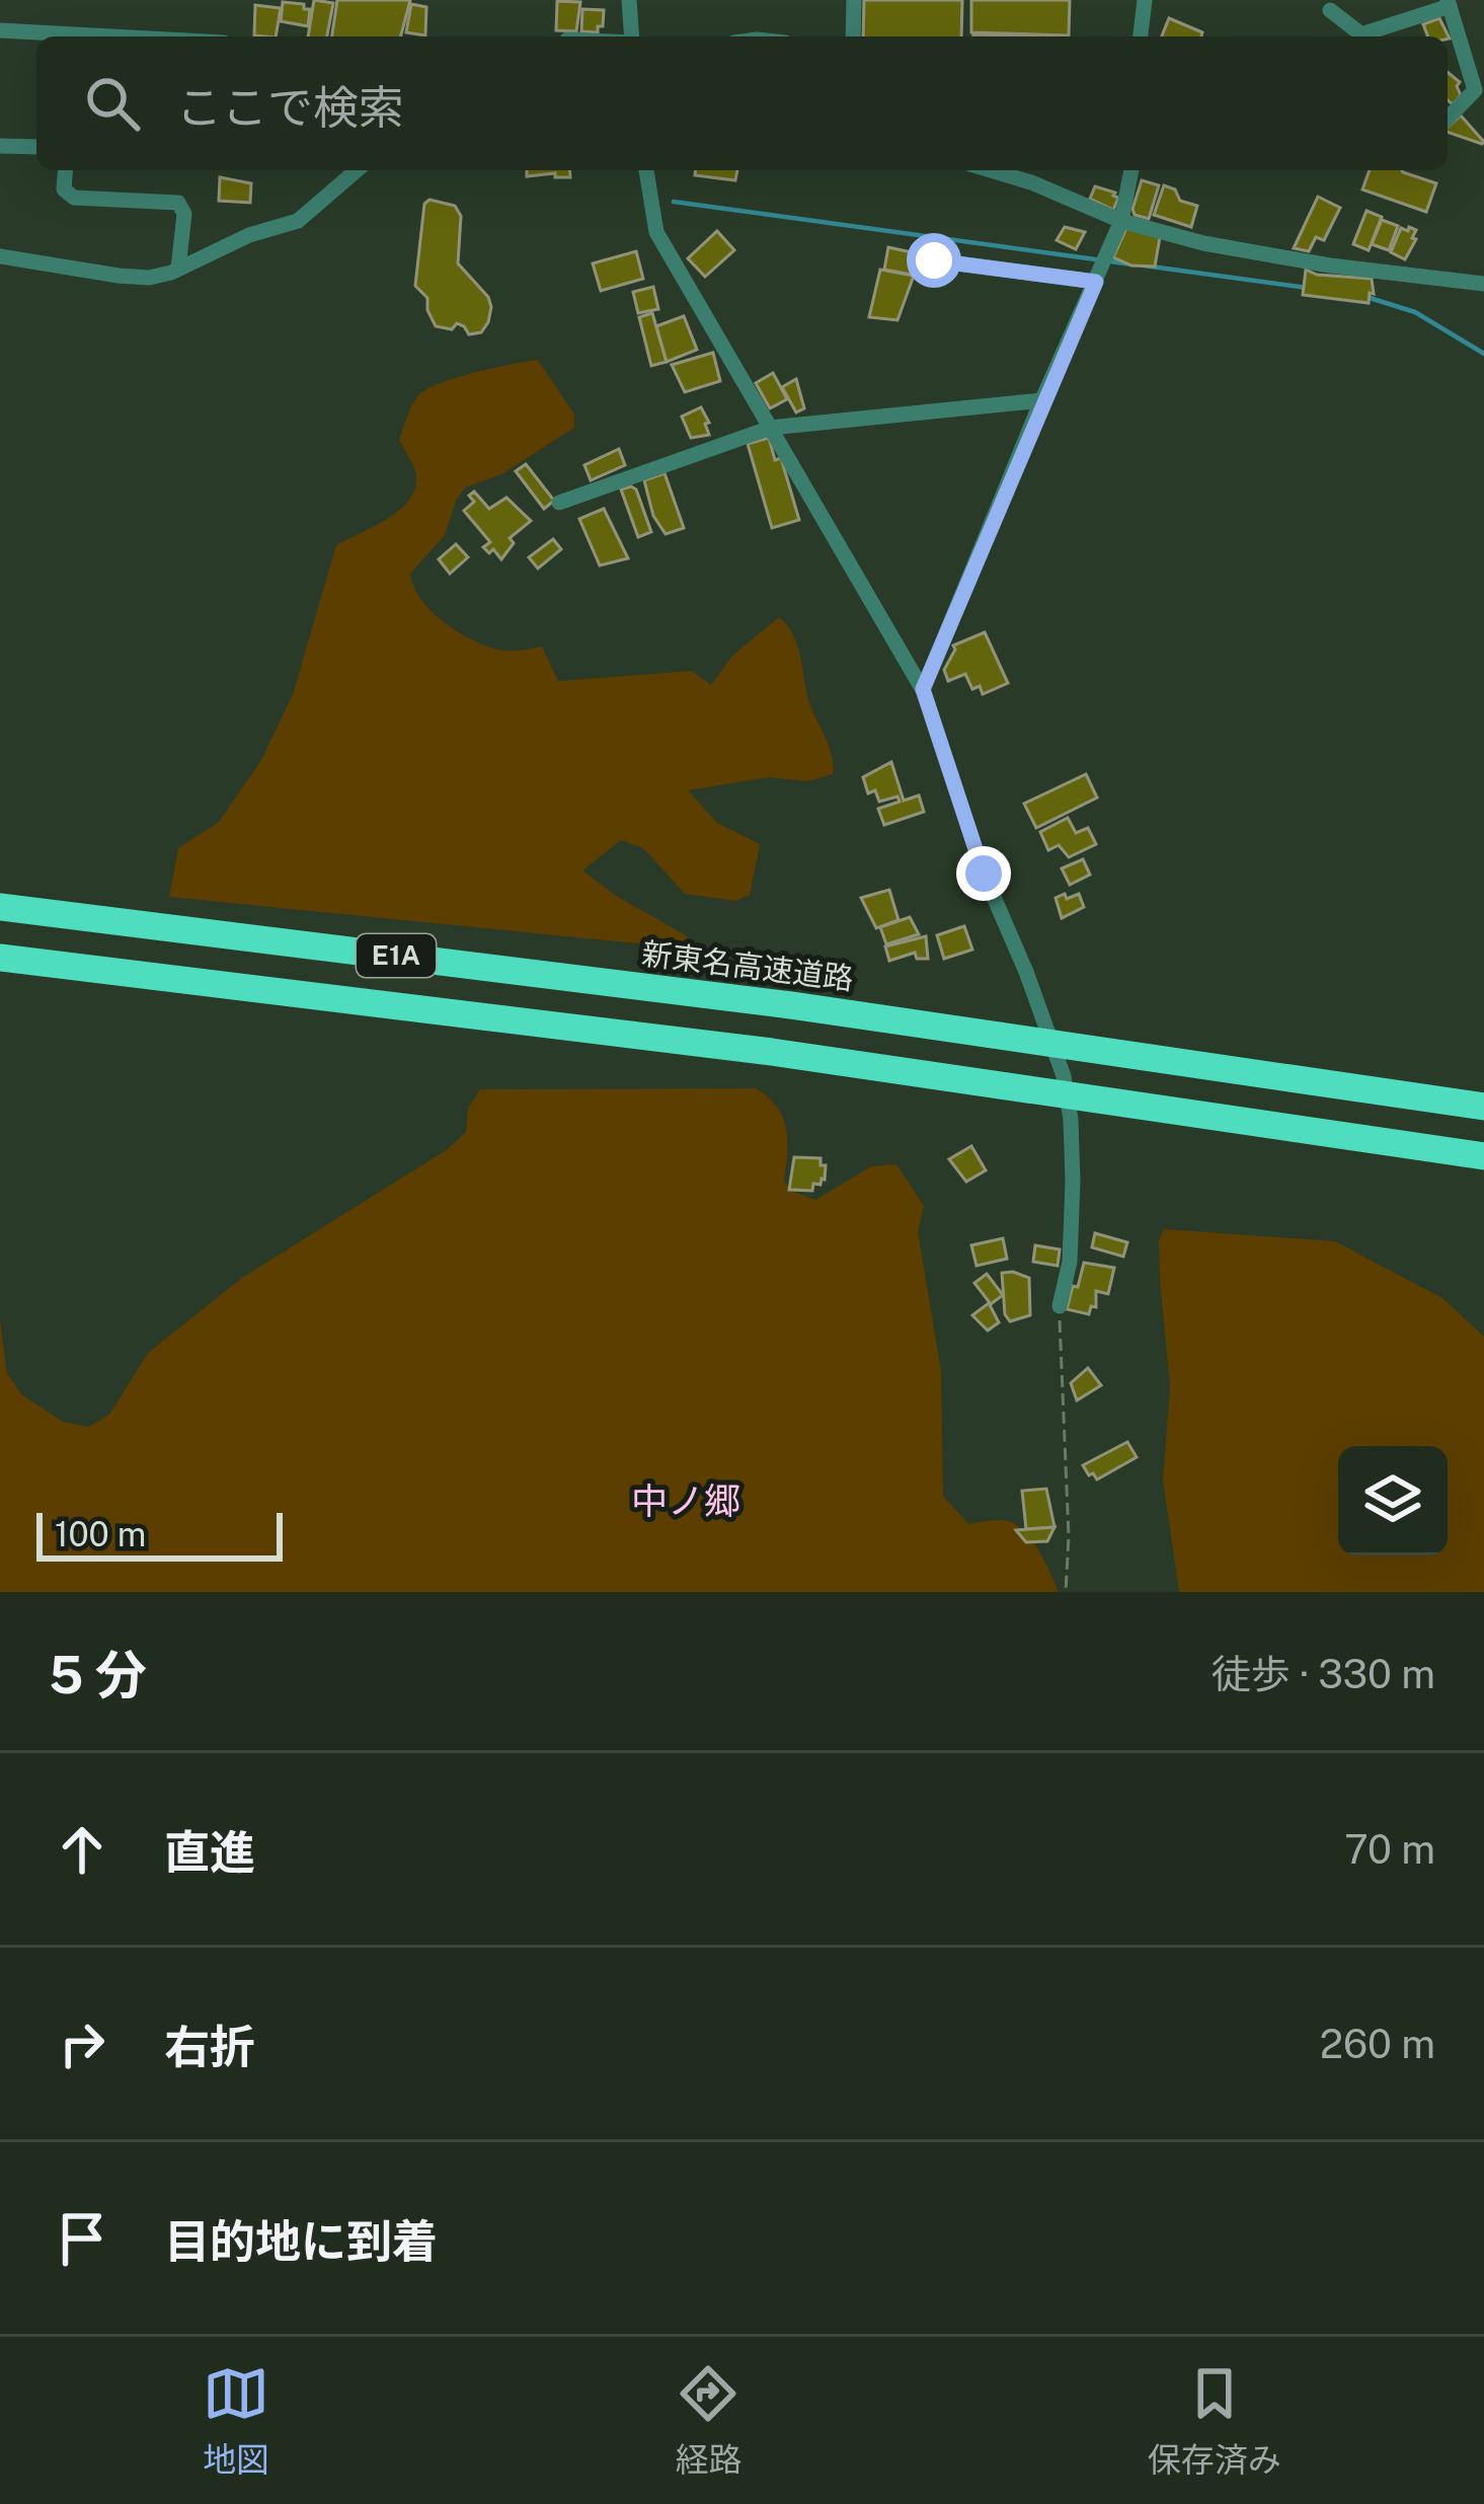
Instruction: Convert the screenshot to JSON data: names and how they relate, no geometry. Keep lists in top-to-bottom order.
{
  "streets": {
    "highway": ["E1A", "新東名高速道路"]
  },
  "districts": ["中ノ郷"],
  "scale_bar": "100 m",
  "page": {
    "search": "ここで検索",
    "scale": "100 m",
    "heading": ["5 分", "徒歩 · 330 m"],
    "list": [
      ["直進", "70 m"],
      ["右折", "260 m"],
      "目的地に到着"
    ],
    "nav": ["地図", "経路", "保存済み"]
  }
}
